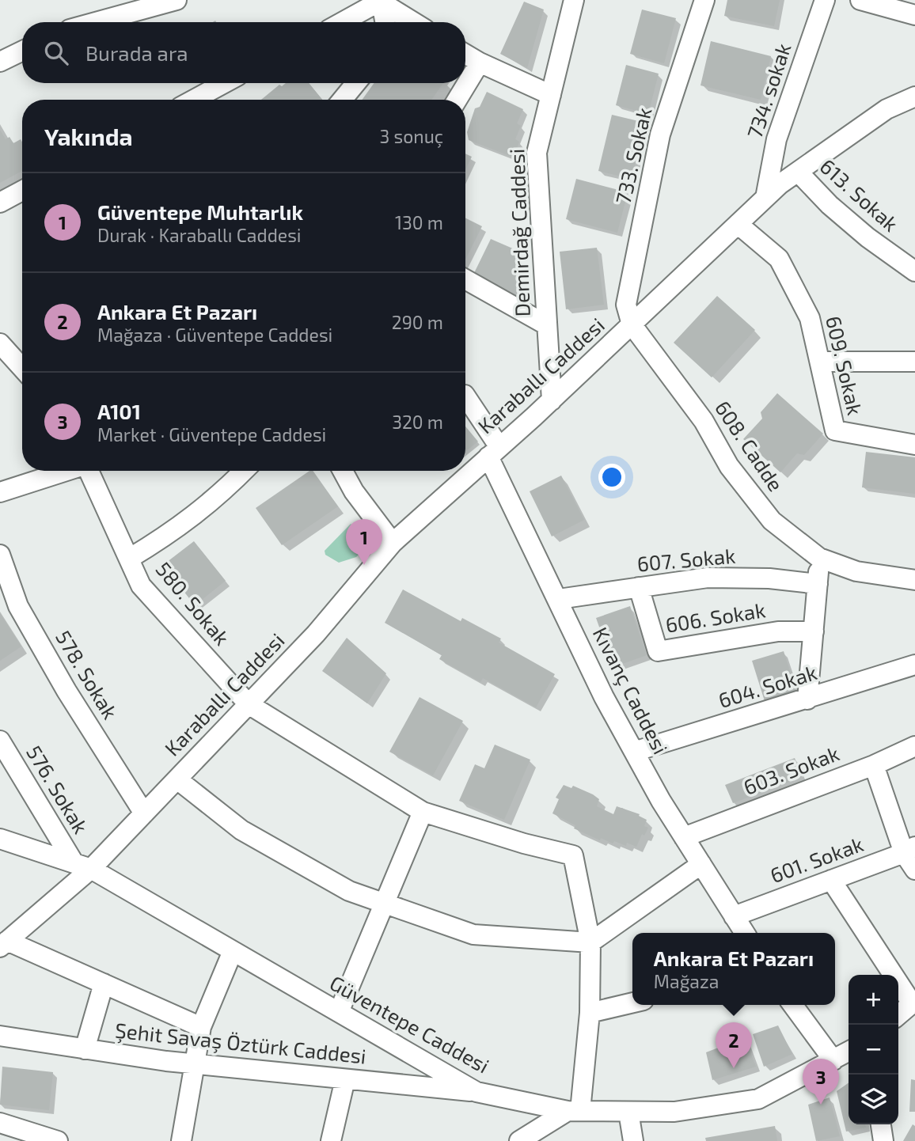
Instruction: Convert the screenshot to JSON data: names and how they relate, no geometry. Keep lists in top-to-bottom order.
{
  "streets": {
    "street": [
      "734. sokak",
      "733. Sokak",
      "613. Sokak",
      "Demirdağ Caddesi",
      "609. Sokak",
      "Karaballı Caddesi",
      "608. Cadde",
      "607. Sokak",
      "580. Sokak",
      "606. Sokak",
      "578. Sokak",
      "604. Sokak",
      "Kıvanç Caddesi",
      "603. Sokak",
      "576. Sokak",
      "601. Sokak",
      "Güventepe Caddesi",
      "Şehit Savaş Öztürk Caddesi"
    ]
  },
  "crossings": [
    ["734. sokak", "Karaballı Caddesi"],
    ["733. Sokak", "Karaballı Caddesi"],
    ["733. Sokak", "608. Cadde"],
    ["613. Sokak", "Karaballı Caddesi"],
    ["Demirdağ Caddesi", "Karaballı Caddesi"],
    ["609. Sokak", "Karaballı Caddesi"],
    ["Karaballı Caddesi", "608. Cadde"],
    ["Karaballı Caddesi", "580. Sokak"],
    ["Karaballı Caddesi", "578. Sokak"],
    ["Karaballı Caddesi", "Kıvanç Caddesi"],
    ["Karaballı Caddesi", "576. Sokak"],
    ["Karaballı Caddesi", "Güventepe Caddesi"],
    ["607. Sokak", "606. Sokak"],
    ["607. Sokak", "Kıvanç Caddesi"],
    ["604. Sokak", "Kıvanç Caddesi"],
    ["Kıvanç Caddesi", "603. Sokak"],
    ["Kıvanç Caddesi", "601. Sokak"],
    ["576. Sokak", "Güventepe Caddesi"],
    ["Güventepe Caddesi", "Şehit Savaş Öztürk Caddesi"]
  ],
  "page": {
    "search": "Burada ara",
    "heading": ["Yakında", "3 sonuç"],
    "list": [
      {
        "mark": "1",
        "name": "Güventepe Muhtarlık",
        "note": "Durak · Karaballı Caddesi",
        "value": "130 m"
      },
      {
        "mark": "2",
        "name": "Ankara Et Pazarı",
        "note": "Mağaza · Güventepe Caddesi",
        "value": "290 m"
      },
      {
        "mark": "3",
        "name": "A101",
        "note": "Market · Güventepe Caddesi",
        "value": "320 m"
      }
    ],
    "pins": ["1", "2", "3"],
    "popup": ["Ankara Et Pazarı", "Mağaza"],
    "map_buttons": ["+", "−"]
  }
}
